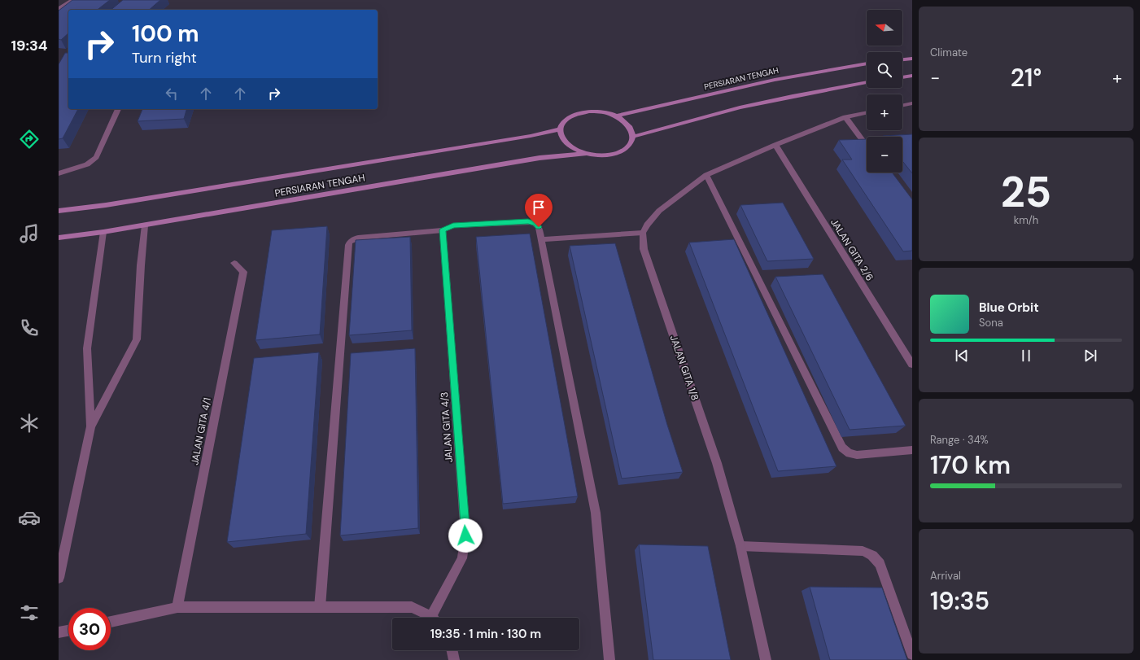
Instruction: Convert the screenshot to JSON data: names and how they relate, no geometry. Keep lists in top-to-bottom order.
{
  "streets": {
    "street": [
      "PERSIARAN TENGAH",
      "JALAN GITA 2/6",
      "JALAN GITA 1/8",
      "JALAN GITA 4/3",
      "JALAN GITA 4/1"
    ]
  },
  "north": "left",
  "page": {
    "tabs": "19:34",
    "tile": [
      "Climate",
      ["25", "km/h"],
      ["Range · 34%", "170 km"],
      ["Arrival", "19:35"]
    ],
    "map_buttons": ["+", "−"],
    "turn": ["100 m", "Turn right"],
    "heat": ["−", "21°", "+"],
    "song": ["Blue Orbit", "Sona"],
    "limit": "30",
    "trip": "19:35 · 1 min · 130 m"
  }
}
